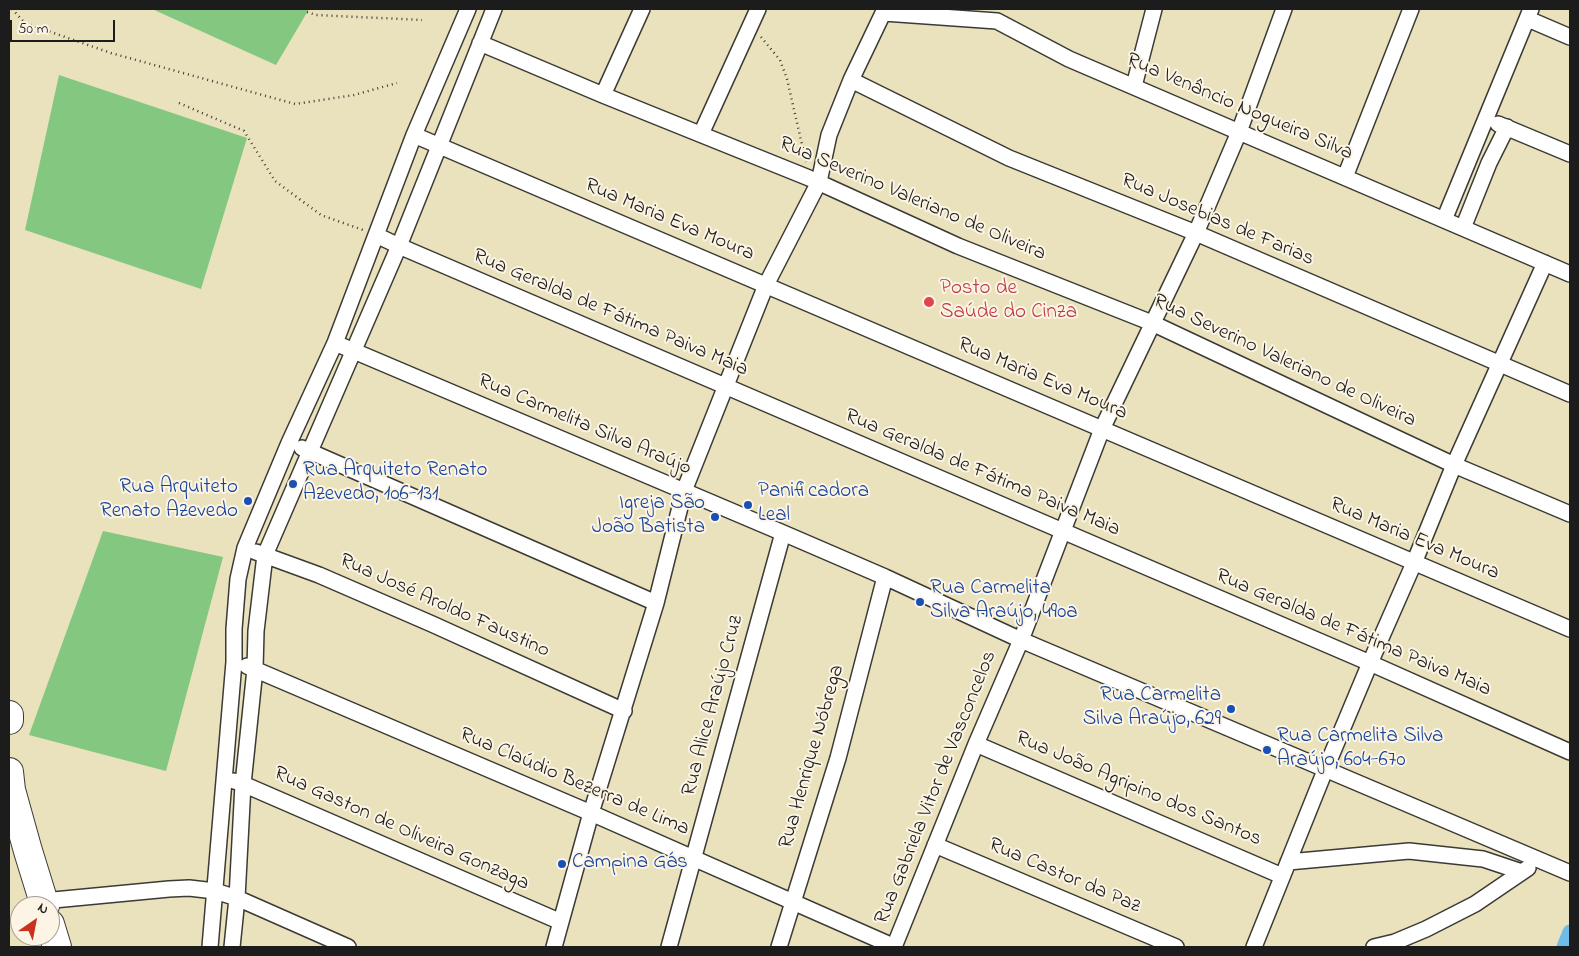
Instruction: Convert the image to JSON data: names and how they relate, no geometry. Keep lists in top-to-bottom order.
{
  "streets": {
    "street": [
      "Rua Venâncio Nogueira Silva",
      "Rua Severino Valeriano de Oliveira",
      "Rua Maria Eva Moura",
      "Rua Josebias de Farias",
      "Rua Geralda de Fátima Paiva Maia",
      "Rua Carmelita Silva Araújo",
      "Rua José Aroldo Faustino",
      "Rua Alice Araújo Cruz",
      "Rua Henrique Nóbrega",
      "Rua Claúdio Bezerra de Lima",
      "Rua Gabriela Vitor de Vasconcelos",
      "Rua João Agripino dos Santos",
      "Rua Gaston de Oliveira Gonzaga",
      "Rua Castor da Paz"
    ]
  },
  "crossings": [
    ["Rua Venâncio Nogueira Silva", "Rua Gabriela Vitor de Vasconcelos"],
    ["Rua Severino Valeriano de Oliveira", "Rua Gabriela Vitor de Vasconcelos"],
    ["Rua Maria Eva Moura", "Rua Gabriela Vitor de Vasconcelos"],
    ["Rua Josebias de Farias", "Rua Gabriela Vitor de Vasconcelos"],
    ["Rua Geralda de Fátima Paiva Maia", "Rua Gabriela Vitor de Vasconcelos"],
    ["Rua Carmelita Silva Araújo", "Rua Alice Araújo Cruz"],
    ["Rua Carmelita Silva Araújo", "Rua Henrique Nóbrega"],
    ["Rua Carmelita Silva Araújo", "Rua Gabriela Vitor de Vasconcelos"],
    ["Rua Alice Araújo Cruz", "Rua Claúdio Bezerra de Lima"],
    ["Rua Henrique Nóbrega", "Rua Claúdio Bezerra de Lima"],
    ["Rua Claúdio Bezerra de Lima", "Rua Gabriela Vitor de Vasconcelos"],
    ["Rua Gabriela Vitor de Vasconcelos", "Rua João Agripino dos Santos"],
    ["Rua Gabriela Vitor de Vasconcelos", "Rua Castor da Paz"]
  ],
  "places": [
    "Posto de Saúde do Cinza",
    "Rua Arquiteto Renato Azevedo, 106-131",
    "Rua Arquiteto Renato Azevedo",
    "Panificadora Leal",
    "Igreja São João Batista",
    "Rua Carmelita Silva Araújo, 490a",
    "Rua Carmelita Silva Araújo, 629",
    "Rua Carmelita Silva Araújo, 604-670",
    "Campina Gás"
  ],
  "scale_bar": "50 m",
  "north": "top right"
}
